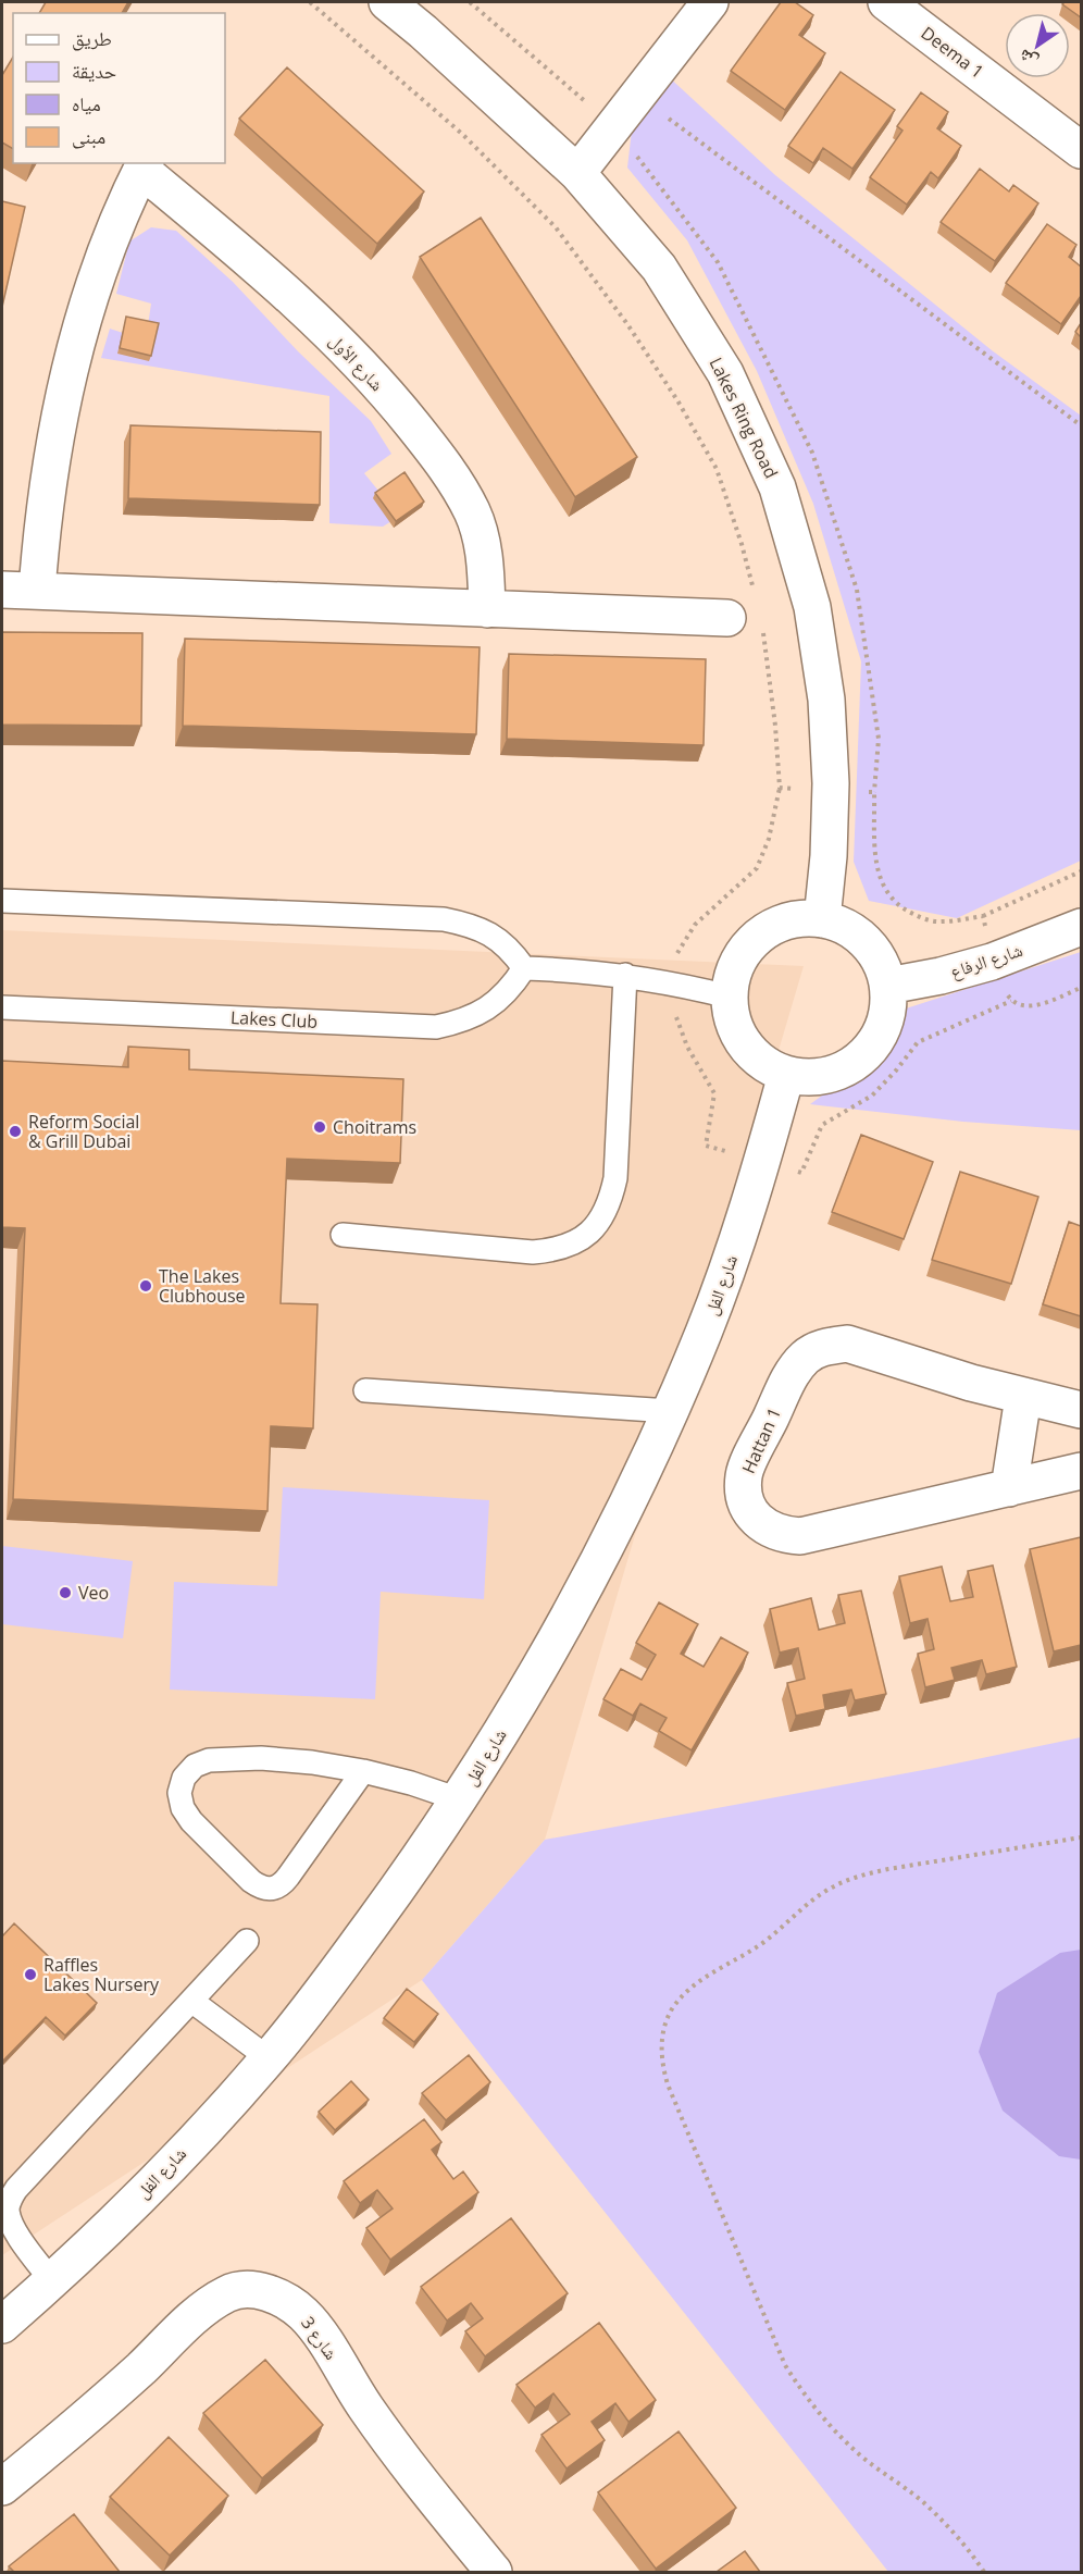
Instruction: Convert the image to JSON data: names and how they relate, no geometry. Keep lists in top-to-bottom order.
{
  "streets": {
    "street": [
      "Deema 1",
      "شارع الأول",
      "Lakes Ring Road",
      "شارع الرفاع",
      "شارع الفل",
      "Hattan 1",
      "شارع 3"
    ],
    "lane": ["Lakes Club"]
  },
  "crossings": [
    ["Lakes Ring Road", "شارع الرفاع"],
    ["Lakes Ring Road", "شارع الفل"],
    ["شارع الرفاع", "شارع الفل"]
  ],
  "places": [
    "Choitrams",
    "Reform Social & Grill Dubai",
    "The Lakes Clubhouse",
    "Veo",
    "Raffles Lakes Nursery"
  ],
  "legend": [
    "طريق",
    "حديقة",
    "مياه",
    "مبنى"
  ],
  "north": "bottom left"
}
